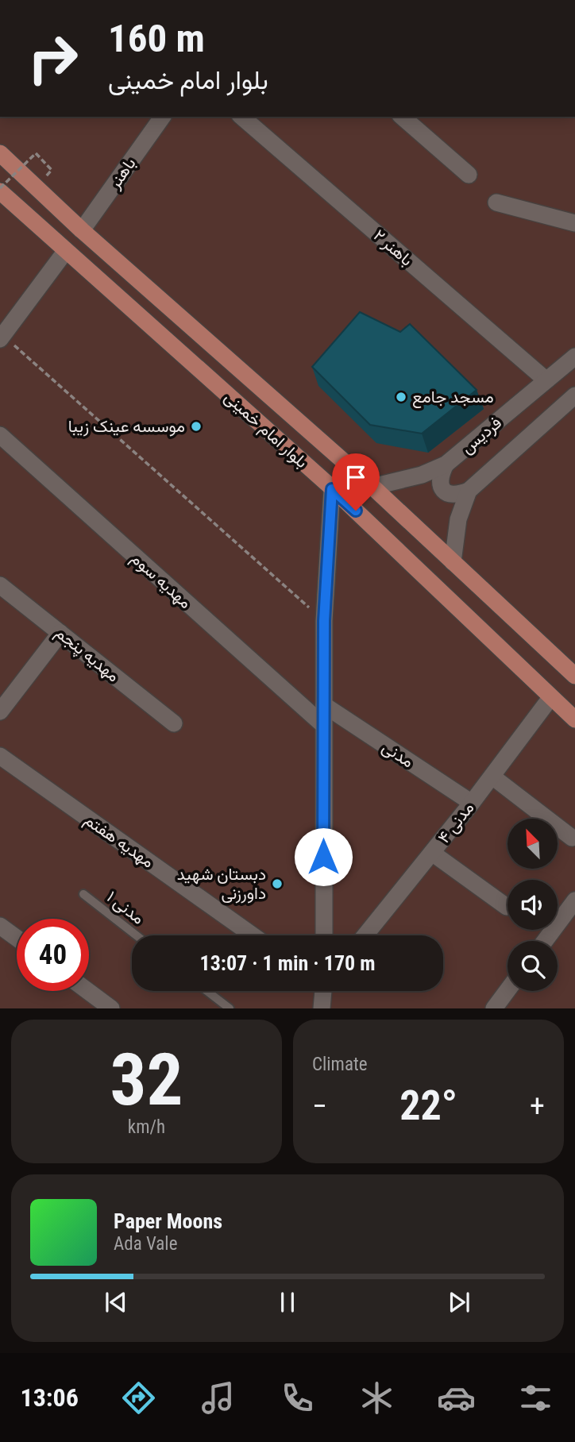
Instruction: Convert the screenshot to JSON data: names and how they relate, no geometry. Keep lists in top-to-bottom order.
{
  "streets": {
    "main road": ["بلوار امام خمینی"],
    "street": [
      "باهنر",
      "باهنر ۲",
      "فردیس",
      "مهدیه سوم",
      "مهدیه پنجم",
      "مدنی",
      "مدنی ۴",
      "مهدیه هفتم"
    ],
    "lane": ["مدنی ۱"]
  },
  "crossings": [
    ["باهنر", "بلوار امام خمینی"],
    ["باهنر ۲", "فردیس"],
    ["بلوار امام خمینی", "فردیس"],
    ["بلوار امام خمینی", "مدنی ۴"],
    ["مدنی", "مدنی ۴"]
  ],
  "places": ["مسجد جامع", "موسسه عینک زیبا", "دبستان شهید داورزنی"],
  "north": "top left",
  "page": {
    "turn": ["160 m", "بلوار امام خمینی"],
    "limit": "40",
    "trip": "13:07 · 1 min · 170 m",
    "tile": [
      ["32", "km/h"],
      "Climate"
    ],
    "heat": ["−", "22°", "+"],
    "song": ["Paper Moons", "Ada Vale"],
    "tabs": "13:06"
  }
}
